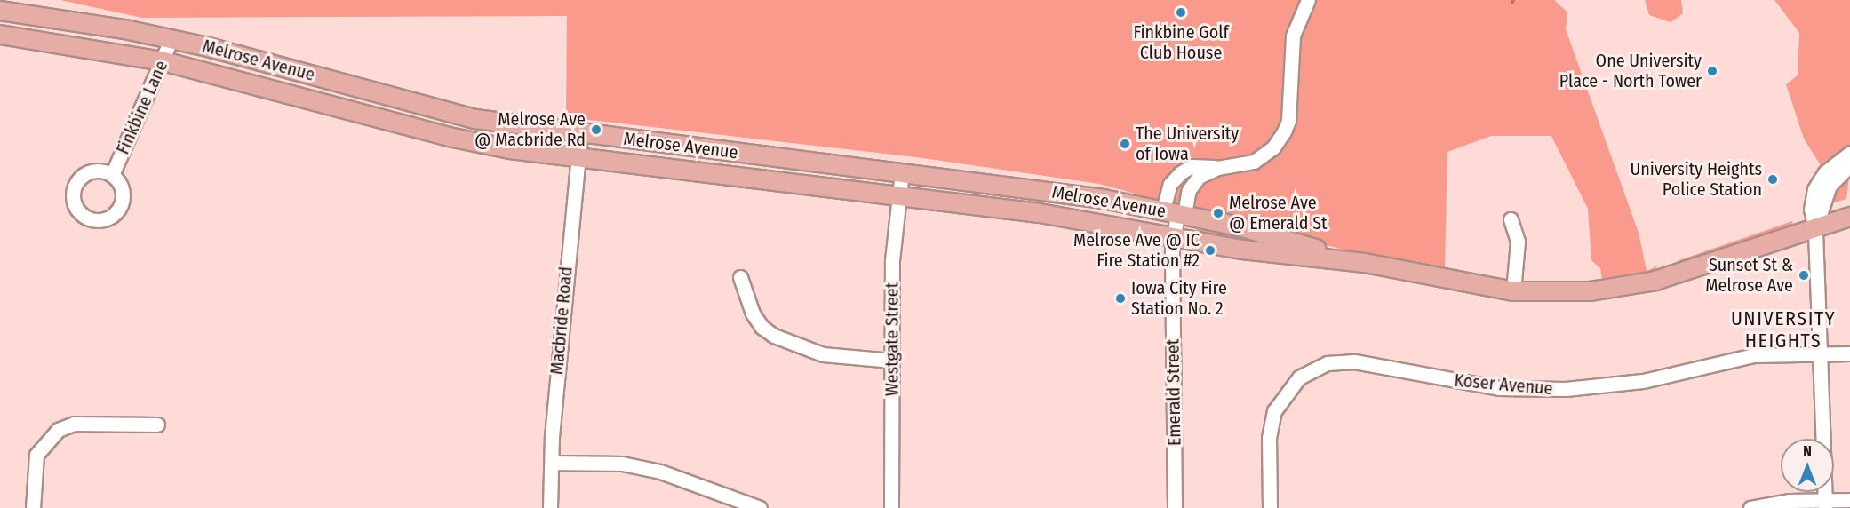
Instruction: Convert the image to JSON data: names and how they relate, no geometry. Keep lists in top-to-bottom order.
{
  "streets": {
    "main road": ["Melrose Avenue"],
    "street": [
      "Finkbine Lane",
      "Macbride Road",
      "Westgate Street",
      "Koser Avenue",
      "Emerald Street"
    ]
  },
  "crossings": [
    ["Melrose Avenue", "Finkbine Lane"],
    ["Melrose Avenue", "Macbride Road"],
    ["Melrose Avenue", "Westgate Street"],
    ["Melrose Avenue", "Emerald Street"]
  ],
  "districts": ["UNIVERSITY HEIGHTS"],
  "places": [
    "Finkbine Golf Club House",
    "One University Place - North Tower",
    "Melrose Ave @ Macbride Rd",
    "The University of Iowa",
    "University Heights Police Station",
    "Melrose Ave @ Emerald St",
    "Melrose Ave @ IC Fire Station #2",
    "Sunset St & Melrose Ave",
    "Iowa City Fire Station No. 2"
  ],
  "north": "top"
}
